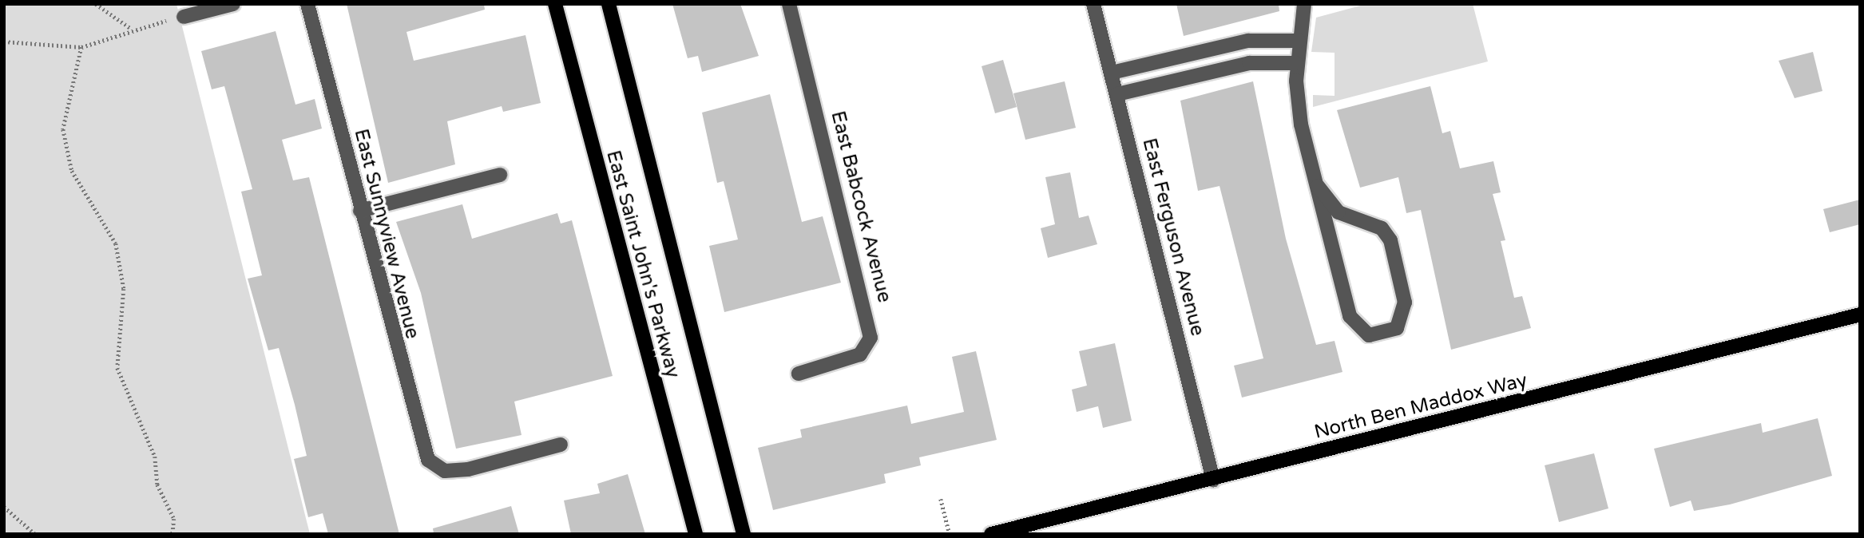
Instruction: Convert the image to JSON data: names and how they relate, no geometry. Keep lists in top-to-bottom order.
{
  "streets": {
    "main road": ["East Saint John's Parkway", "North Ben Maddox Way"],
    "street": ["East Babcock Avenue", "East Sunnyview Avenue", "East Ferguson Avenue"]
  },
  "crossings": [
    ["East Ferguson Avenue", "North Ben Maddox Way"]
  ]
}
